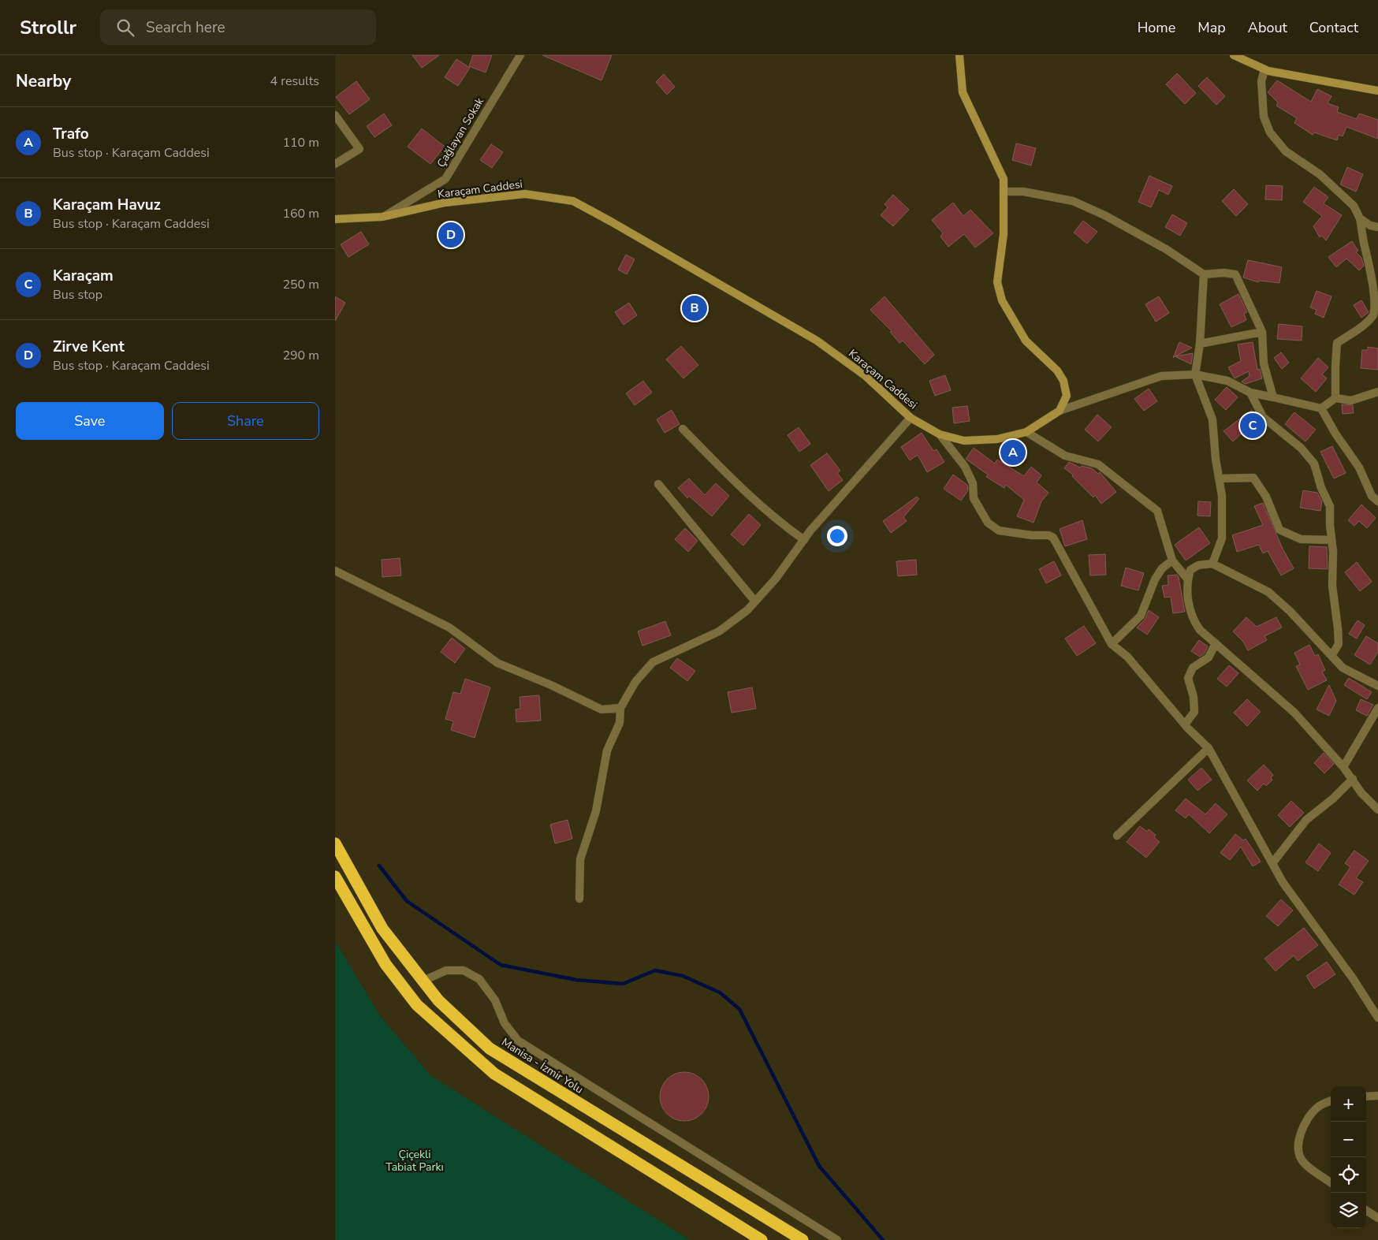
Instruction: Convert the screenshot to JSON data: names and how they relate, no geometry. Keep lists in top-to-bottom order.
{
  "streets": {
    "highway": ["Manisa - İzmir Yolu"],
    "street": ["Çağlayan Sokak", "Karaçam Caddesi"]
  },
  "crossings": [
    ["Çağlayan Sokak", "Karaçam Caddesi"]
  ],
  "parks": ["Çiçekli Tabiat Parkı"],
  "page": {
    "header": "Strollr",
    "search": "Search here",
    "nav": [
      "Home",
      "Map",
      "About",
      "Contact"
    ],
    "heading": ["Nearby", "4 results"],
    "list": [
      {
        "mark": "A",
        "name": "Trafo",
        "note": "Bus stop · Karaçam Caddesi",
        "value": "110 m"
      },
      {
        "mark": "B",
        "name": "Karaçam Havuz",
        "note": "Bus stop · Karaçam Caddesi",
        "value": "160 m"
      },
      {
        "mark": "C",
        "name": "Karaçam",
        "note": "Bus stop",
        "value": "250 m"
      },
      {
        "mark": "D",
        "name": "Zirve Kent",
        "note": "Bus stop · Karaçam Caddesi",
        "value": "290 m"
      }
    ],
    "pins": [
      "D",
      "B",
      "C",
      "A"
    ],
    "buttons": ["Save", "Share"],
    "map_buttons": ["+", "−"]
  }
}
